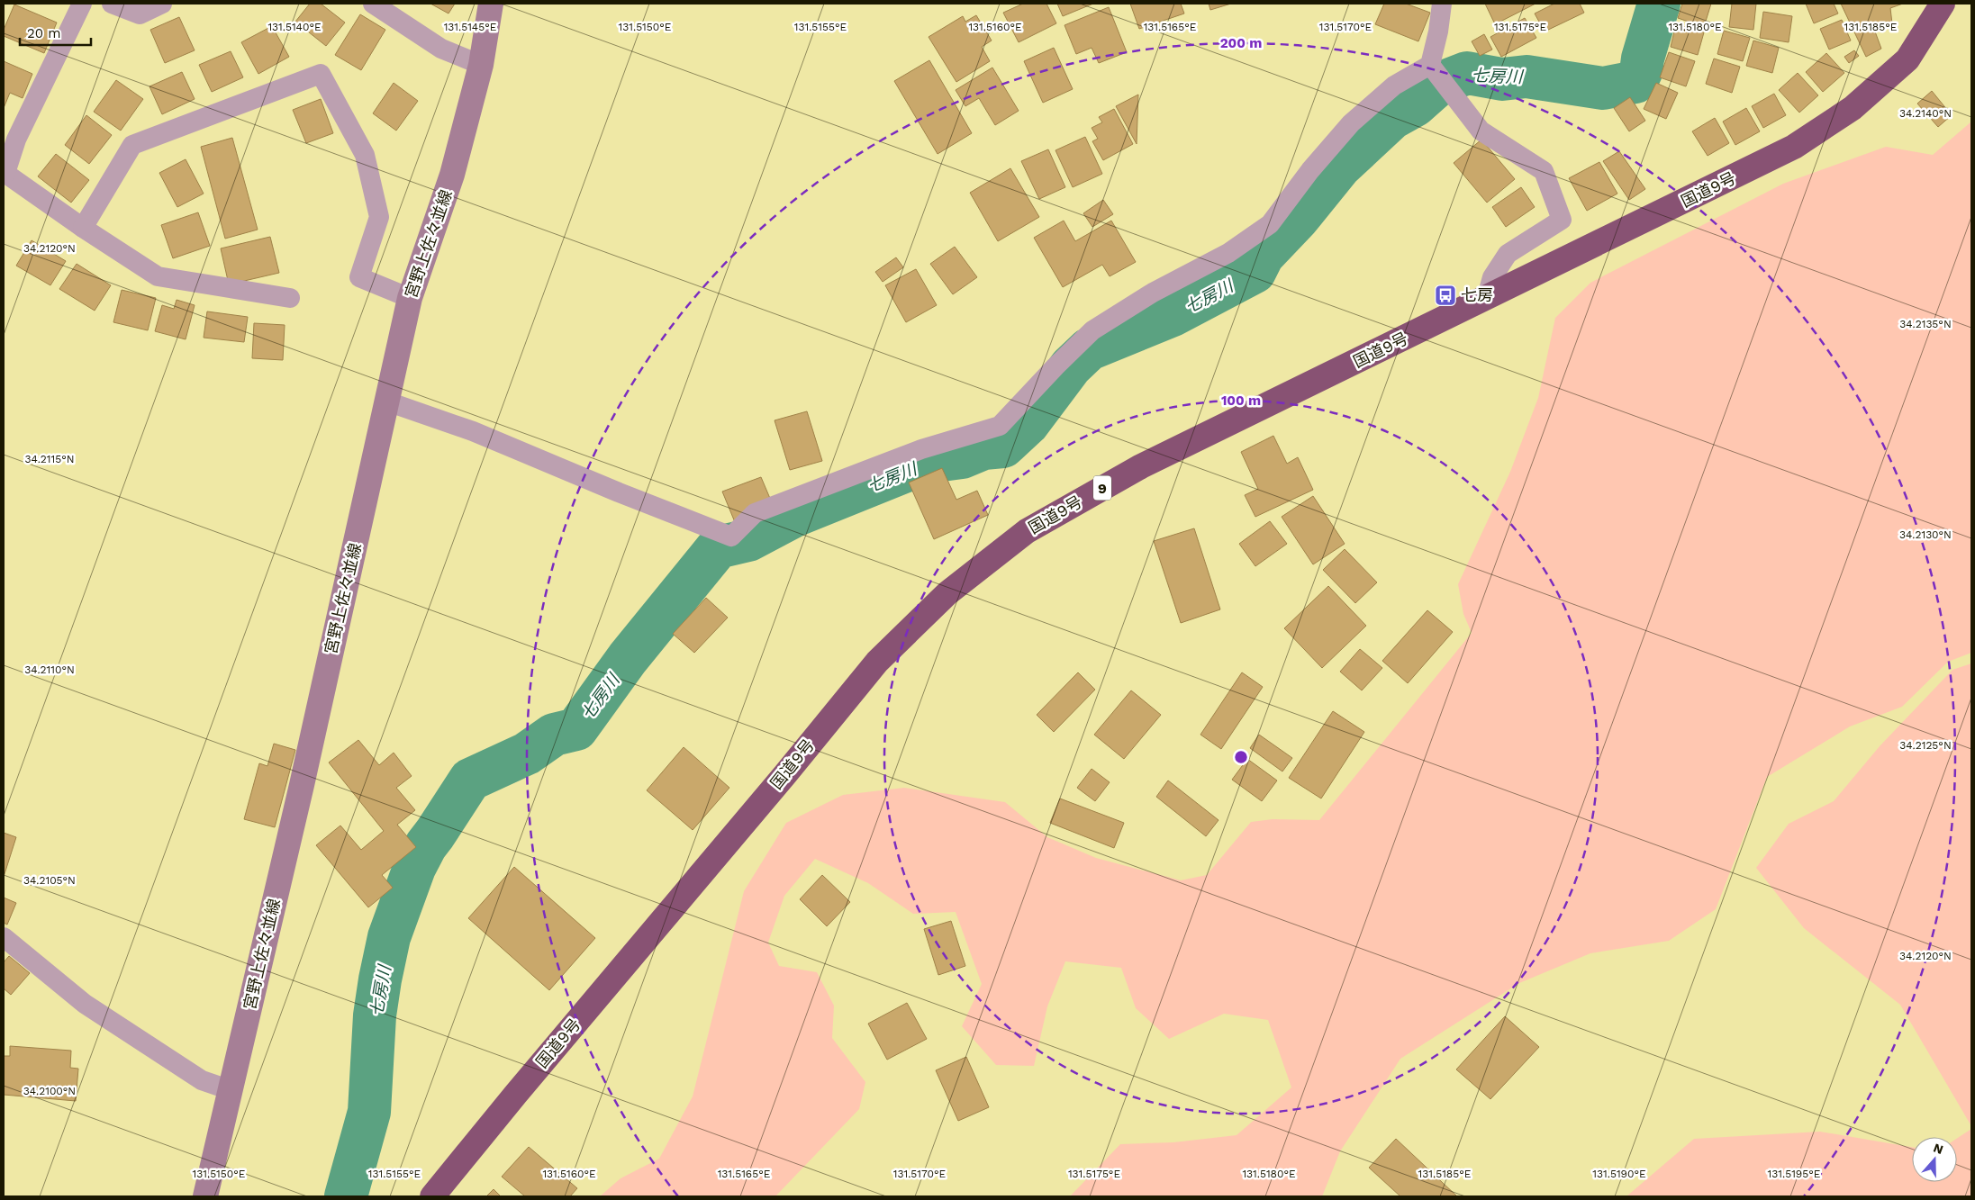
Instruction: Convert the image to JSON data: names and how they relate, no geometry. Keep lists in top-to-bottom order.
{
  "streets": {
    "highway": ["国道9号", "9"],
    "main road": ["宮野上佐々並線"]
  },
  "water": ["七房川"],
  "places": {
    "bus stop": ["七房"]
  },
  "scale_bar": "20 m",
  "north": "top",
  "coordinates": [
    "131.5145°E",
    "131.5150°E",
    "131.5155°E",
    "131.5160°E",
    "131.5165°E",
    "131.5175°E",
    "131.5180°E",
    "131.5185°E",
    "131.5140°E",
    "131.5170°E",
    "34.2140°N",
    "34.2120°N",
    "34.2135°N",
    "34.2115°N",
    "34.2130°N",
    "34.2110°N",
    "34.2125°N",
    "34.2105°N",
    "34.2100°N",
    "131.5190°E",
    "131.5195°E"
  ],
  "rings": ["200 m", "100 m"]
}
